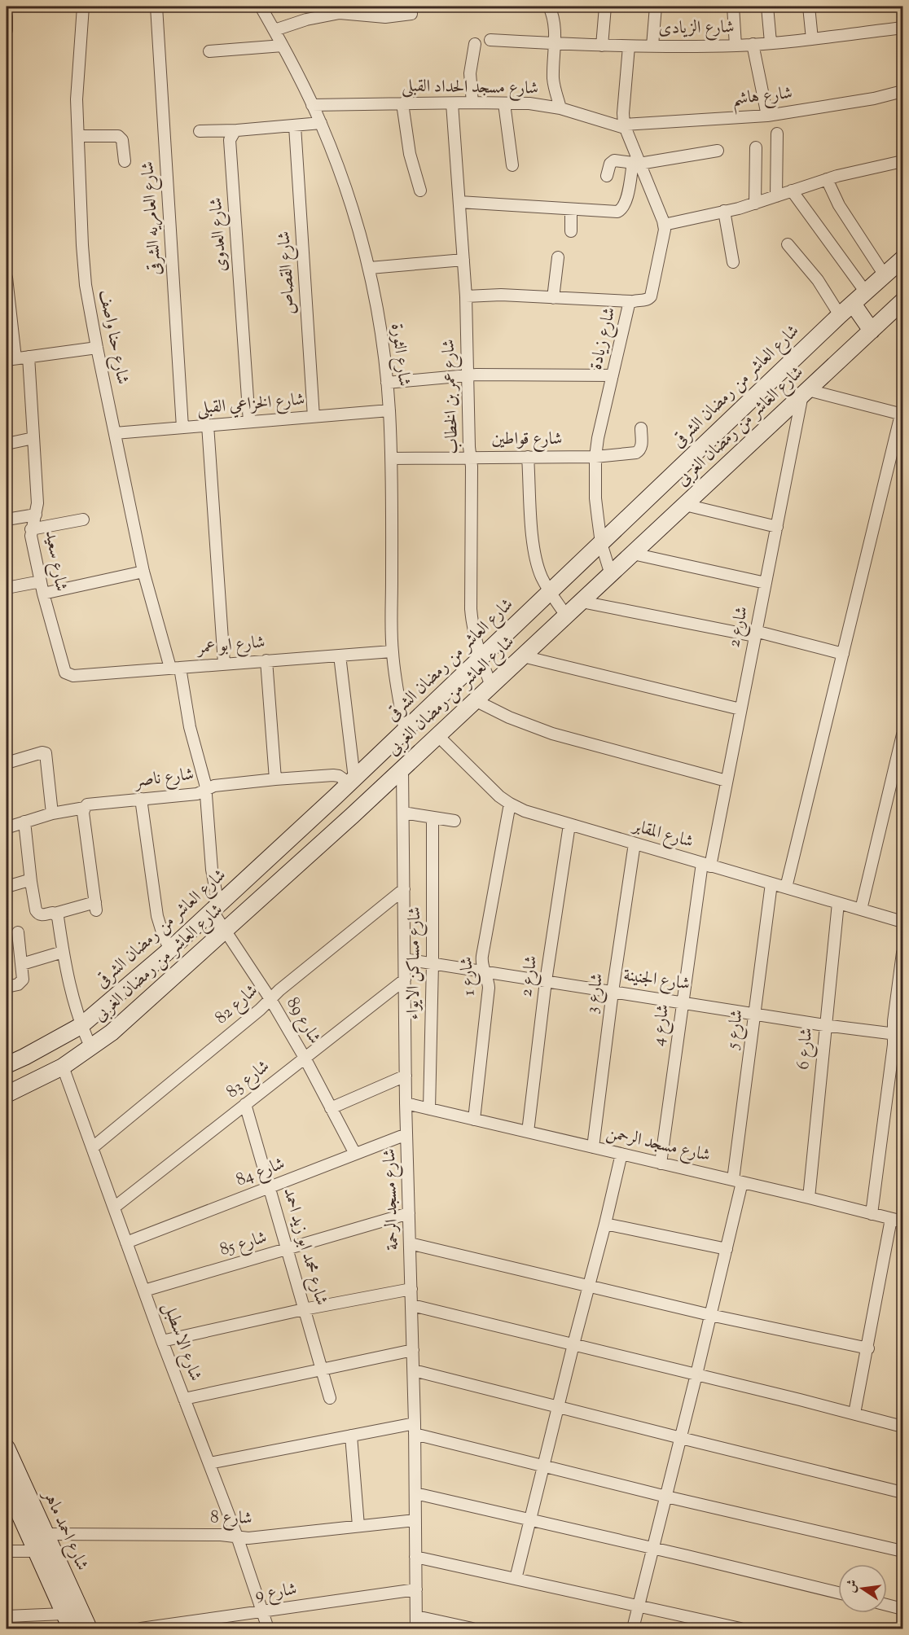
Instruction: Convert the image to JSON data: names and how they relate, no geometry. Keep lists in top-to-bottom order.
{
  "streets": {
    "street": [
      "شارع الزيادى",
      "شارع مسجد الحداد القبلى",
      "شارع هاشم",
      "شارع العامريه الشرقى",
      "شارع العدوى",
      "شارع القصاص",
      "شارع حنا واصف",
      "شارع زيادة",
      "شارع الثورة",
      "شارع العاشر من رمضان الشرقى",
      "شارع عمر بن الخطاب",
      "شارع الخزاعي القبلى",
      "شارع العاشر من رمضان الغربى",
      "شارع قواطين",
      "شارع سعيد",
      "شارع 2",
      "شارع ابو عمر",
      "شارع ناصر",
      "شارع المقابر",
      "شارع مساكن الايواء",
      "شارع 1",
      "شارع الجنينة",
      "شارع 3",
      "شارع 82",
      "شارع 89",
      "شارع 4",
      "شارع 5",
      "شارع 6",
      "شارع 83",
      "شارع مسجد الرحمن",
      "شارع 84",
      "شارع مسجد الرحمة",
      "شارع 85",
      "شارع محمد ابو زيد احمد",
      "شارع الاسطبل",
      "شارع 8",
      "شارع احمد ماهر",
      "شارع 9"
    ]
  },
  "crossings": [
    ["شارع الزيادى", "شارع زيادة"],
    ["شارع مسجد الحداد القبلى", "شارع هاشم"],
    ["شارع مسجد الحداد القبلى", "شارع زيادة"],
    ["شارع مسجد الحداد القبلى", "شارع الثورة"],
    ["شارع مسجد الحداد القبلى", "شارع عمر بن الخطاب"],
    ["شارع هاشم", "شارع زيادة"],
    ["شارع العامريه الشرقى", "شارع الخزاعي القبلى"],
    ["شارع العدوى", "شارع الخزاعي القبلى"],
    ["شارع القصاص", "شارع الخزاعي القبلى"],
    ["شارع حنا واصف", "شارع العاشر من رمضان الشرقى"],
    ["شارع حنا واصف", "شارع الخزاعي القبلى"],
    ["شارع حنا واصف", "شارع ابو عمر"],
    ["شارع حنا واصف", "شارع ناصر"],
    ["شارع حنا واصف", "شارع 89"],
    ["شارع زيادة", "شارع العاشر من رمضان الشرقى"],
    ["شارع زيادة", "شارع العاشر من رمضان الغربى"],
    ["شارع زيادة", "شارع قواطين"],
    ["شارع الثورة", "شارع العاشر من رمضان الشرقى"],
    ["شارع الثورة", "شارع الخزاعي القبلى"],
    ["شارع الثورة", "شارع قواطين"],
    ["شارع الثورة", "شارع ابو عمر"],
    ["شارع العاشر من رمضان الشرقى", "شارع عمر بن الخطاب"],
    ["شارع العاشر من رمضان الشرقى", "شارع ناصر"],
    ["شارع العاشر من رمضان الشرقى", "شارع 89"],
    ["شارع عمر بن الخطاب", "شارع العاشر من رمضان الغربى"],
    ["شارع عمر بن الخطاب", "شارع قواطين"],
    ["شارع العاشر من رمضان الغربى", "شارع 2"],
    ["شارع العاشر من رمضان الغربى", "شارع المقابر"],
    ["شارع العاشر من رمضان الغربى", "شارع 89"],
    ["شارع العاشر من رمضان الغربى", "شارع مسجد الرحمة"],
    ["شارع العاشر من رمضان الغربى", "شارع الاسطبل"],
    ["شارع سعيد", "شارع ابو عمر"],
    ["شارع 2", "شارع المقابر"],
    ["شارع 2", "شارع الجنينة"],
    ["شارع 2", "شارع 4"],
    ["شارع 2", "شارع مسجد الرحمن"],
    ["شارع المقابر", "شارع 1"],
    ["شارع المقابر", "شارع 3"],
    ["شارع المقابر", "شارع 4"],
    ["شارع المقابر", "شارع 5"],
    ["شارع المقابر", "شارع 6"],
    ["شارع مساكن الايواء", "شارع الجنينة"],
    ["شارع مساكن الايواء", "شارع مسجد الرحمن"],
    ["شارع 1", "شارع الجنينة"],
    ["شارع 1", "شارع مسجد الرحمن"],
    ["شارع الجنينة", "شارع 3"],
    ["شارع الجنينة", "شارع 4"],
    ["شارع الجنينة", "شارع 5"],
    ["شارع الجنينة", "شارع 6"],
    ["شارع الجنينة", "شارع مسجد الرحمة"],
    ["شارع 3", "شارع مسجد الرحمن"],
    ["شارع 82", "شارع 89"],
    ["شارع 82", "شارع مسجد الرحمة"],
    ["شارع 82", "شارع الاسطبل"],
    ["شارع 89", "شارع 83"],
    ["شارع 89", "شارع 84"],
    ["شارع 4", "شارع مسجد الرحمن"],
    ["شارع 5", "شارع مسجد الرحمن"],
    ["شارع 6", "شارع مسجد الرحمن"],
    ["شارع 83", "شارع مسجد الرحمة"],
    ["شارع 83", "شارع محمد ابو زيد احمد"],
    ["شارع 83", "شارع الاسطبل"],
    ["شارع مسجد الرحمن", "شارع مسجد الرحمة"],
    ["شارع 84", "شارع مسجد الرحمة"],
    ["شارع 84", "شارع محمد ابو زيد احمد"],
    ["شارع 84", "شارع الاسطبل"],
    ["شارع مسجد الرحمة", "شارع 85"],
    ["شارع مسجد الرحمة", "شارع 8"],
    ["شارع مسجد الرحمة", "شارع 9"],
    ["شارع 85", "شارع محمد ابو زيد احمد"],
    ["شارع 85", "شارع الاسطبل"],
    ["شارع الاسطبل", "شارع 8"],
    ["شارع الاسطبل", "شارع 9"],
    ["شارع 8", "شارع احمد ماهر"]
  ],
  "north": "left"
}
